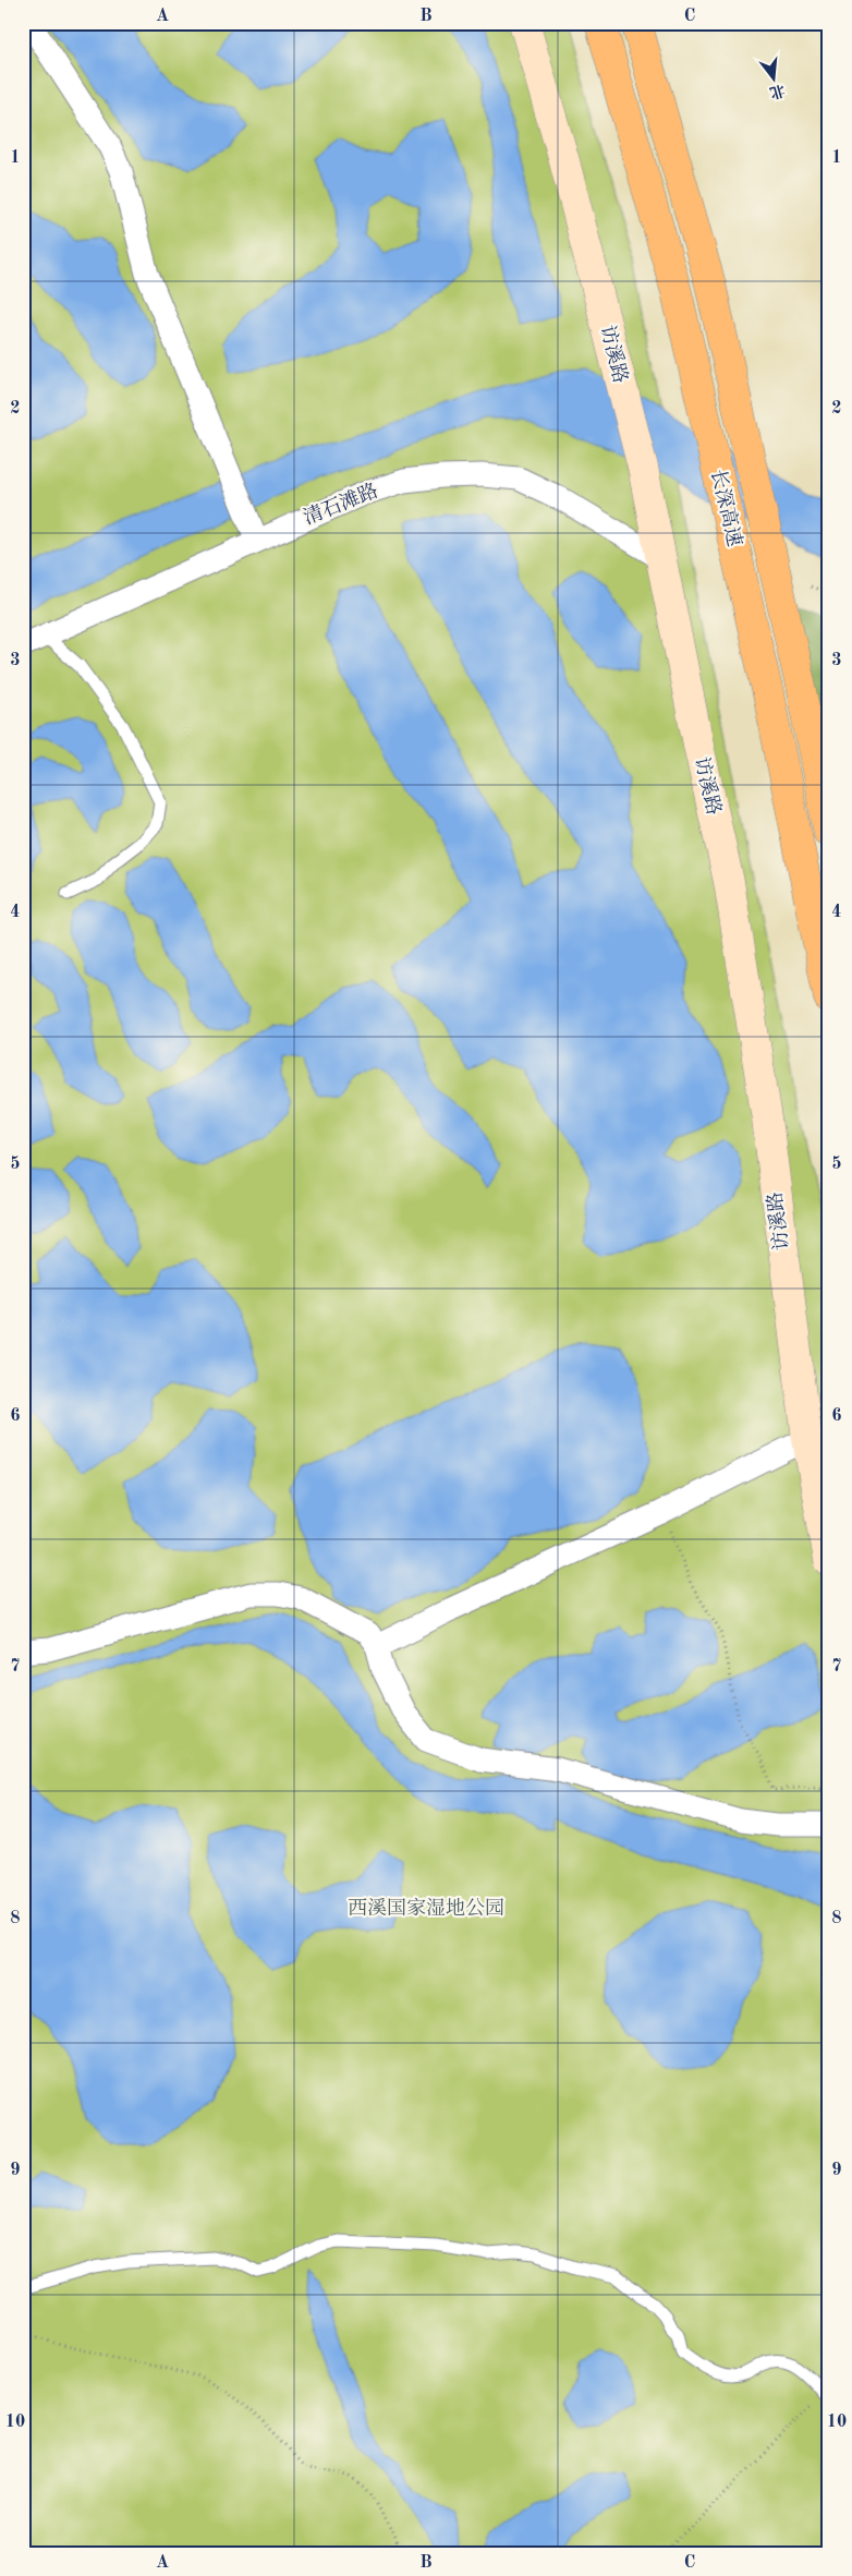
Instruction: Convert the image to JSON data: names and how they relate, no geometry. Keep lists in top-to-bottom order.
{
  "streets": {
    "highway": ["长深高速"],
    "street": ["访溪路", "清石滩路"]
  },
  "crossings": [
    ["访溪路", "清石滩路"]
  ],
  "parks": ["西溪国家湿地公园"],
  "north": "bottom",
  "grid": {
    "columns": ["A", "B", "C"],
    "rows": [
      "1",
      "2",
      "3",
      "4",
      "5",
      "6",
      "7",
      "8",
      "9",
      "10"
    ]
  }
}
